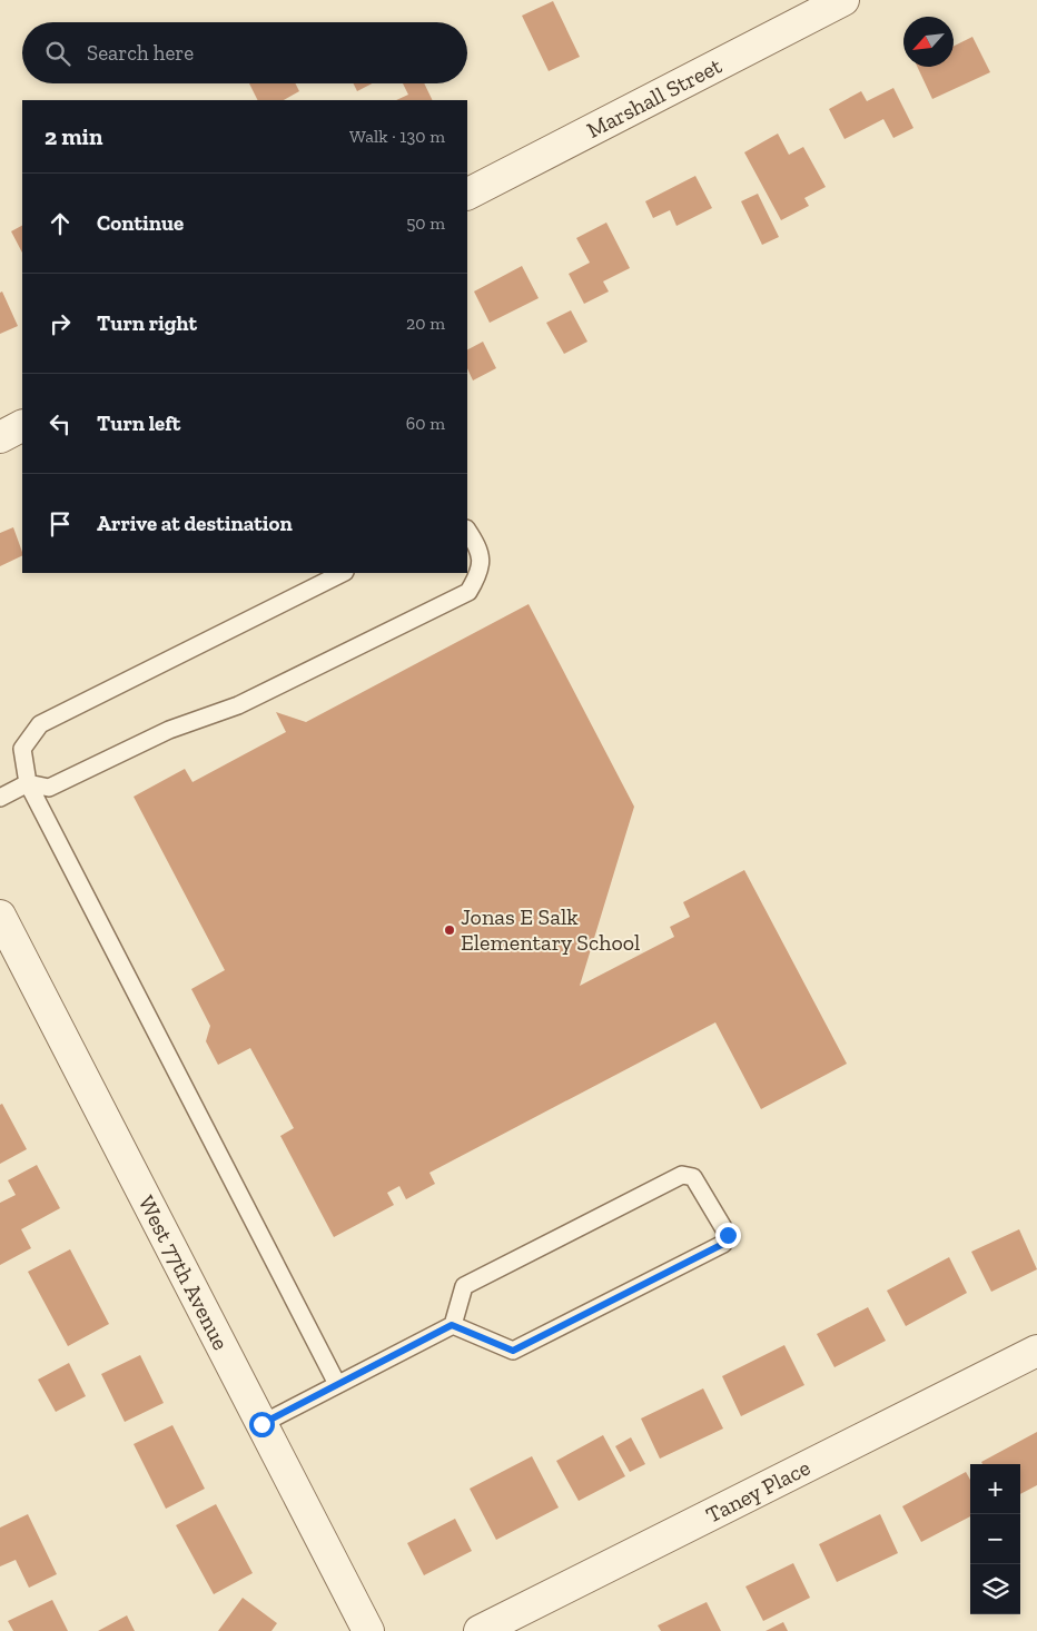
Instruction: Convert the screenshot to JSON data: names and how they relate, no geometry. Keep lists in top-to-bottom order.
{
  "streets": {
    "street": ["Marshall Street", "West 77th Avenue", "Taney Place"]
  },
  "places": ["Jonas E Salk Elementary School"],
  "north": "bottom left",
  "page": {
    "search": "Search here",
    "heading": ["2 min", "Walk · 130 m"],
    "list": [
      ["Continue", "50 m"],
      ["Turn right", "20 m"],
      ["Turn left", "60 m"],
      "Arrive at destination"
    ],
    "map_buttons": ["+", "−"]
  }
}
